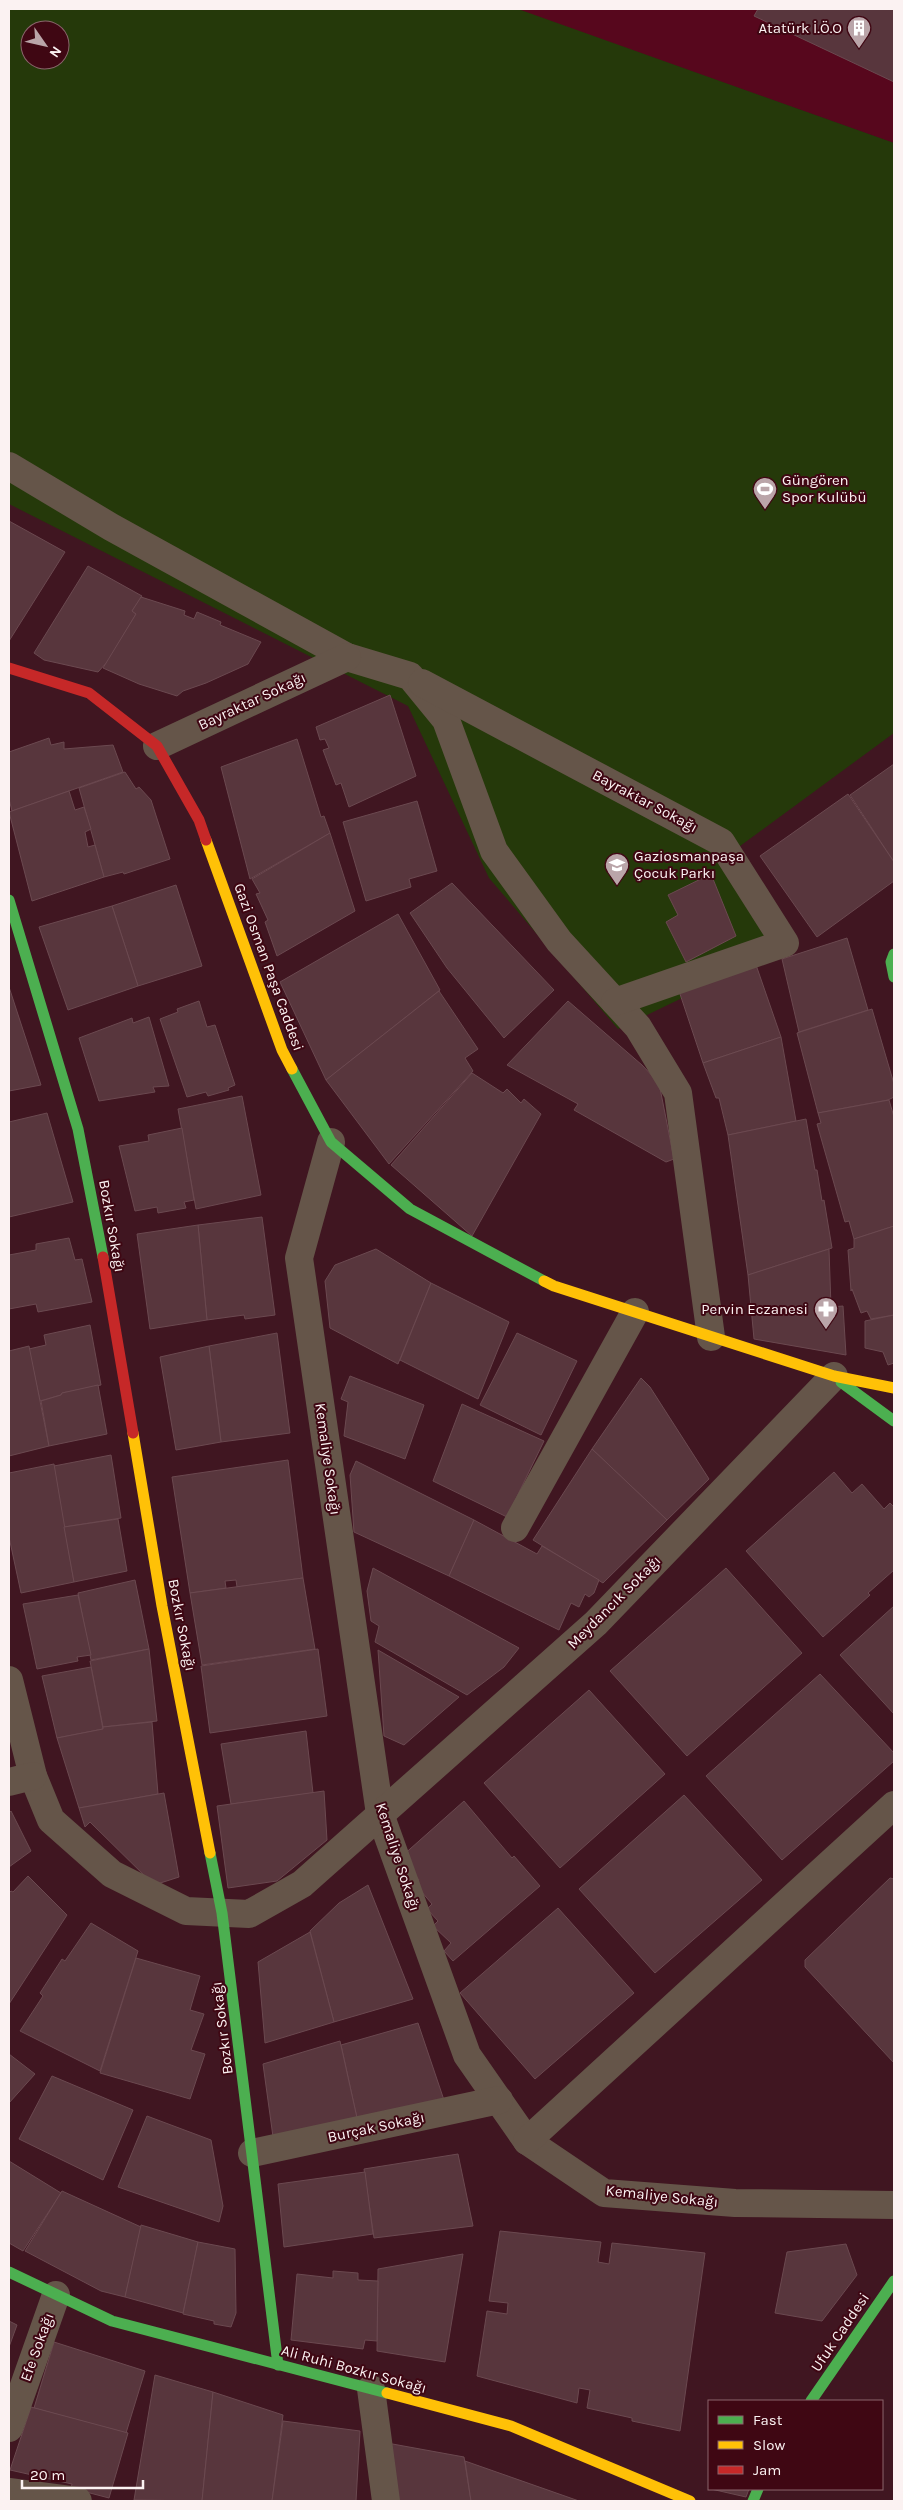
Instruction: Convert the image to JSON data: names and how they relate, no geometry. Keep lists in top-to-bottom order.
{
  "streets": {
    "street": [
      "Bayraktar Sokağı",
      "Gazi Osman Paşa Caddesi",
      "Bozkır Sokağı",
      "Kemaliye Sokağı",
      "Meydancık Sokağı",
      "Burçak Sokağı",
      "Ufuk Caddesi",
      "Efe Sokağı",
      "Ali Ruhi Bozkır Sokağı"
    ]
  },
  "crossings": [
    ["Bayraktar Sokağı", "Gazi Osman Paşa Caddesi"],
    ["Gazi Osman Paşa Caddesi", "Kemaliye Sokağı"],
    ["Gazi Osman Paşa Caddesi", "Meydancık Sokağı"],
    ["Bozkır Sokağı", "Meydancık Sokağı"],
    ["Bozkır Sokağı", "Burçak Sokağı"],
    ["Bozkır Sokağı", "Ali Ruhi Bozkır Sokağı"],
    ["Kemaliye Sokağı", "Meydancık Sokağı"],
    ["Kemaliye Sokağı", "Burçak Sokağı"],
    ["Efe Sokağı", "Ali Ruhi Bozkır Sokağı"]
  ],
  "places": {
    "building": ["Atatürk İ.Ö.O"],
    "sports": ["Güngören Spor Kulübü"],
    "school or university": ["Gaziosmanpaşa Çocuk Parkı"],
    "pharmacy": ["Pervin Eczanesi"]
  },
  "legend": ["Fast", "Slow", "Jam"],
  "scale_bar": "20 m",
  "north": "bottom right"
}
